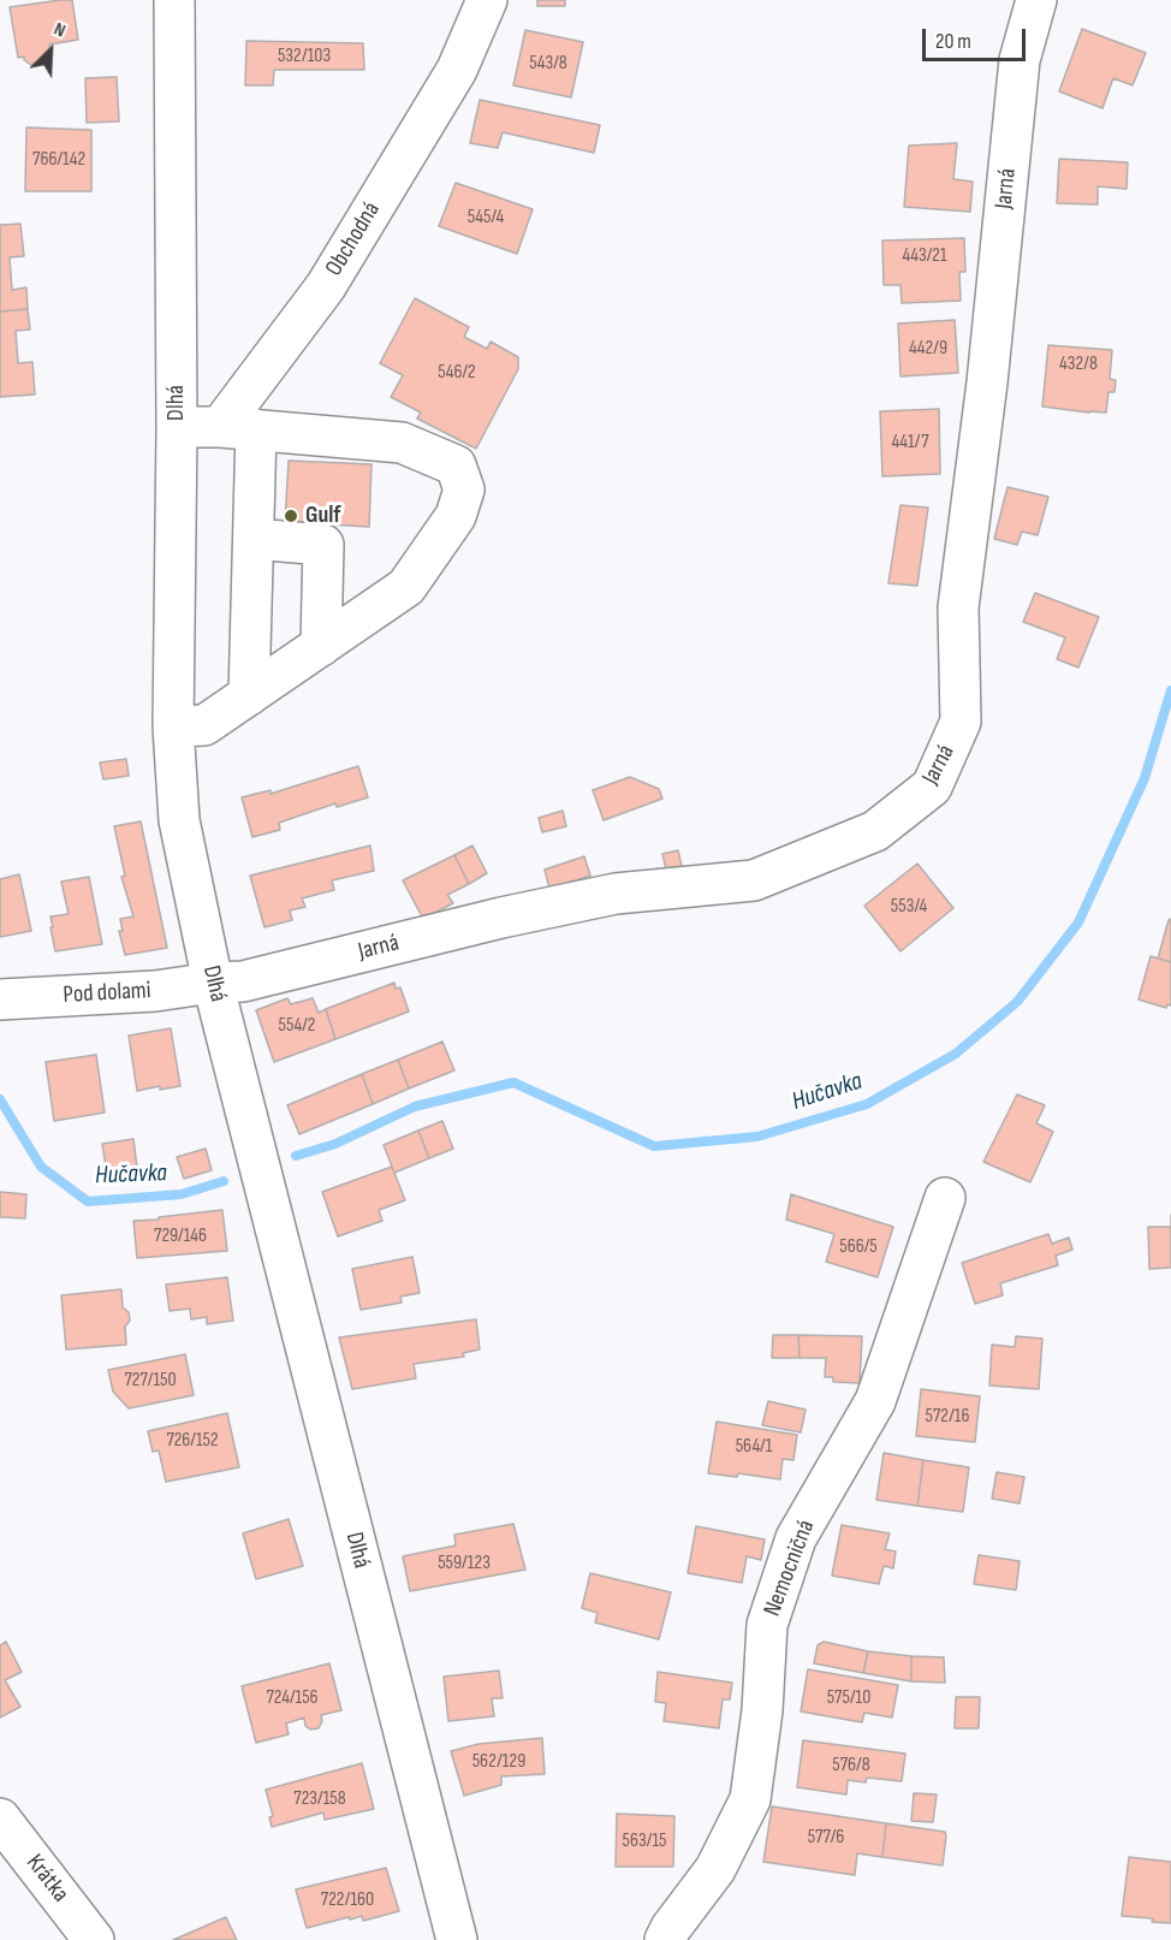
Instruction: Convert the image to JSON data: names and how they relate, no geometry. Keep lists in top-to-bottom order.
{
  "streets": {
    "street": [
      "Jarná",
      "Obchodná",
      "Dlhá",
      "Pod dolami",
      "Nemocničná",
      "Krátka"
    ]
  },
  "crossings": [
    ["Jarná", "Dlhá"],
    ["Jarná", "Pod dolami"],
    ["Dlhá", "Pod dolami"]
  ],
  "water": ["Hučavka"],
  "places": ["Gulf"],
  "house_numbers": [
    "532/103",
    "543/8",
    "766/142",
    "545/4",
    "443/21",
    "442/9",
    "432/8",
    "546/2",
    "441/7",
    "553/4",
    "554/2",
    "729/146",
    "566/5",
    "727/150",
    "572/16",
    "726/152",
    "564/1",
    "559/123",
    "724/156",
    "575/10",
    "562/129",
    "576/8",
    "723/158",
    "577/6",
    "563/15",
    "722/160"
  ],
  "scale_bar": "20 m",
  "north": "top right"
}
